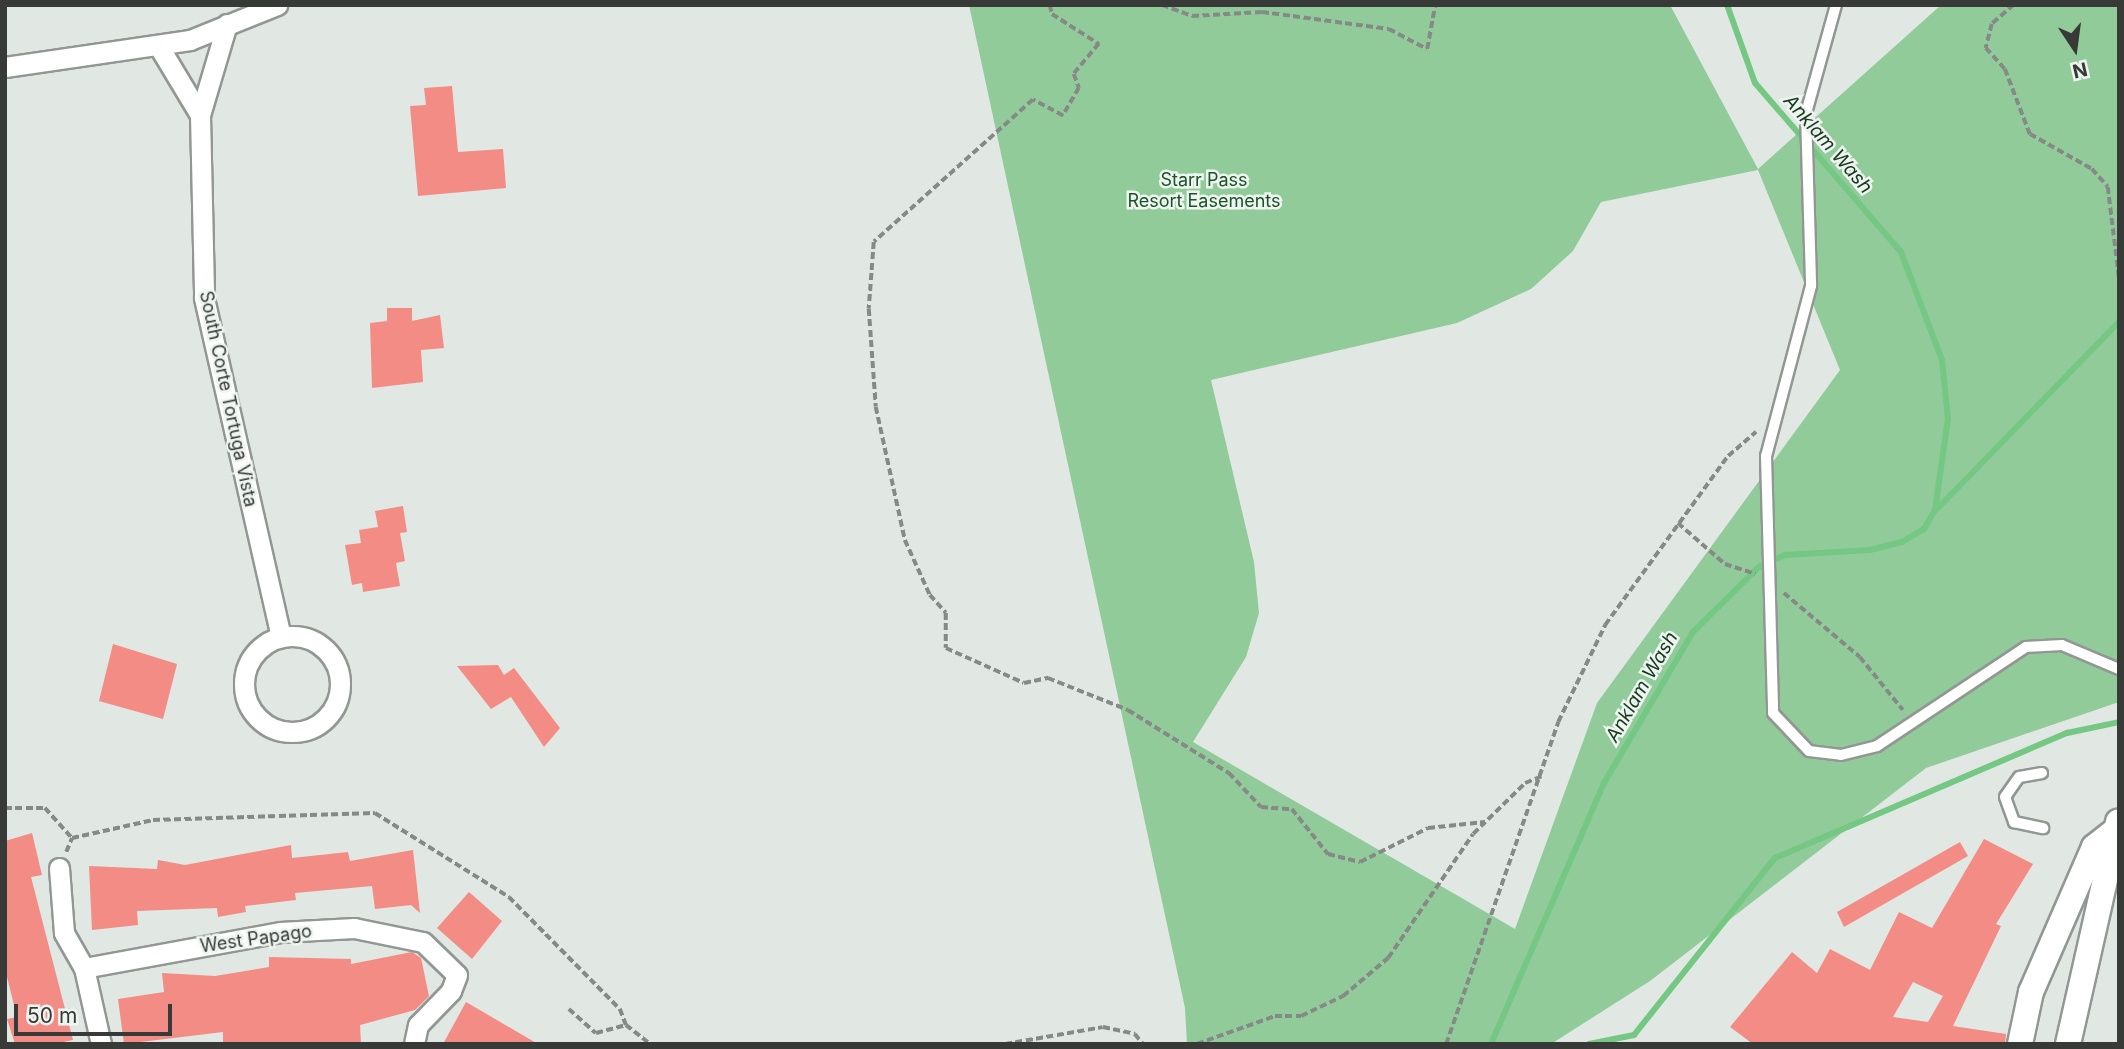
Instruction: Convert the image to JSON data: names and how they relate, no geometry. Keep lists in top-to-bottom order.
{
  "streets": {
    "street": ["South Corte Tortuga Vista", "West Papago"]
  },
  "water": ["Anklam Wash"],
  "parks": ["Starr Pass Resort Easements"],
  "scale_bar": "50 m",
  "north": "bottom"
}
